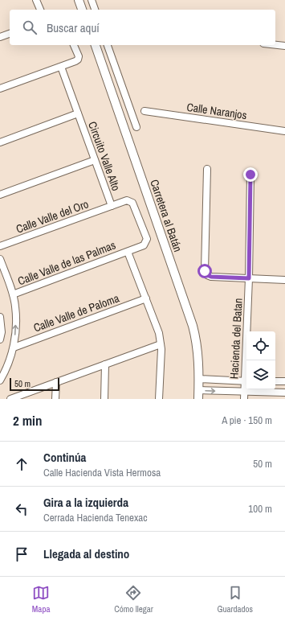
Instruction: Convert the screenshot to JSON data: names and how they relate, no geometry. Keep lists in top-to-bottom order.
{
  "streets": {
    "street": [
      "Calle Naranjos",
      "Circuito Valle Alto",
      "Carretera al Batán",
      "Calle Valle del Oro",
      "Calle Valle de las Palmas",
      "Calle Valle de Paloma",
      "Hacienda del Batan"
    ]
  },
  "crossings": [
    ["Circuito Valle Alto", "Calle Valle del Oro"],
    ["Circuito Valle Alto", "Calle Valle de las Palmas"]
  ],
  "scale_bar": "50 m",
  "page": {
    "search": "Buscar aquí",
    "scale": "50 m",
    "heading": ["2 min", "A pie · 150 m"],
    "list": [
      ["Continúa", "Calle Hacienda Vista Hermosa", "50 m"],
      ["Gira a la izquierda", "Cerrada Hacienda Tenexac", "100 m"],
      "Llegada al destino"
    ],
    "nav": ["Mapa", "Cómo llegar", "Guardados"]
  }
}
